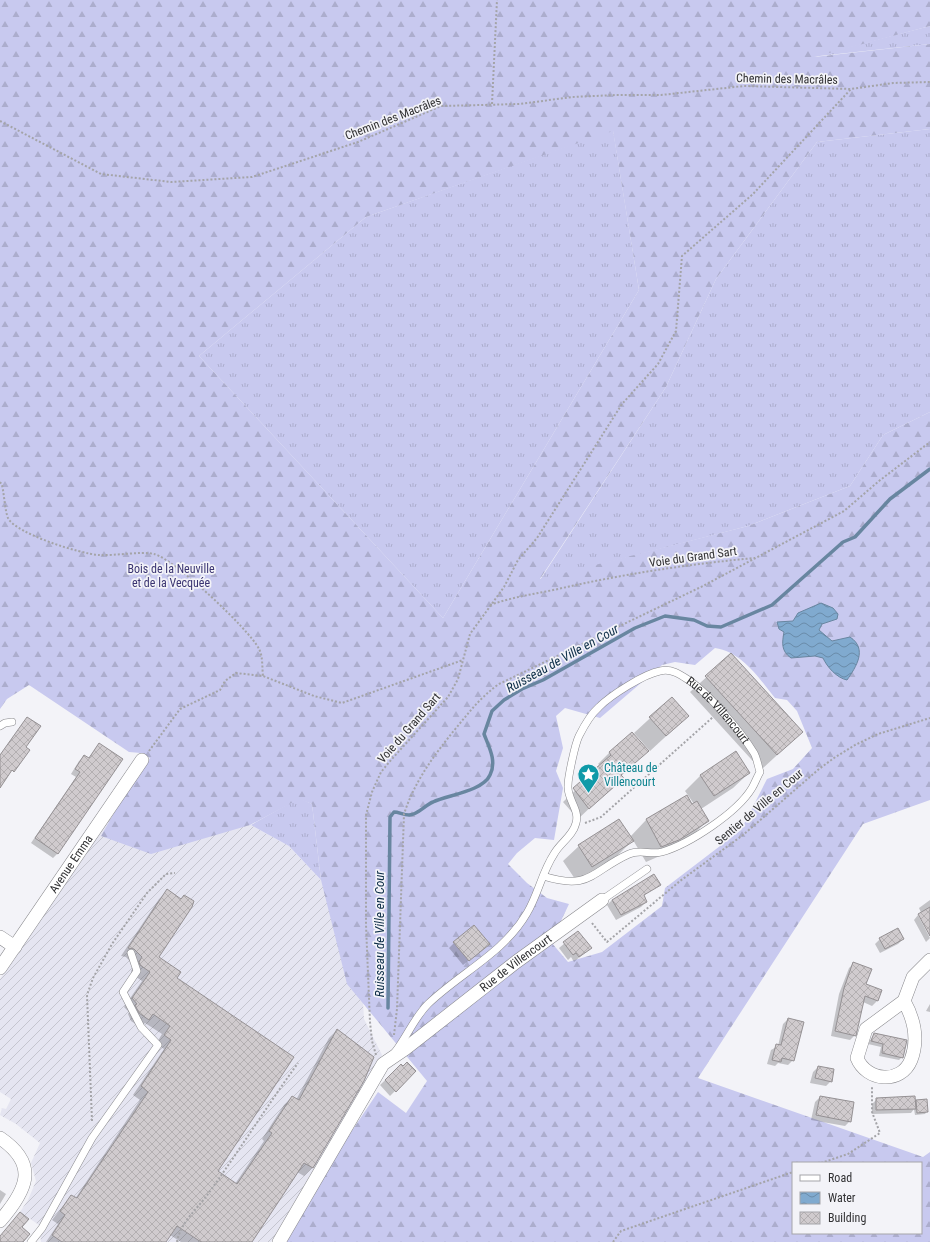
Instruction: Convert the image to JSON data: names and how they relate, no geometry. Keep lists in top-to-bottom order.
{
  "streets": {
    "street": ["Rue de Villencourt", "Avenue Emma"],
    "path": ["Chemin des Macrâles", "Voie du Grand Sart", "Sentier de Ville en Cour"]
  },
  "crossings": [
    ["Voie du Grand Sart", "Rue de Villencourt"],
    ["Rue de Villencourt", "Sentier de Ville en Cour"]
  ],
  "water": ["Ruisseau de Ville en Cour"],
  "parks": ["Bois de la Neuville et de la Vecquée"],
  "places": {
    "place": ["Château de Villencourt"]
  },
  "legend": ["Road", "Water", "Building"]
}
